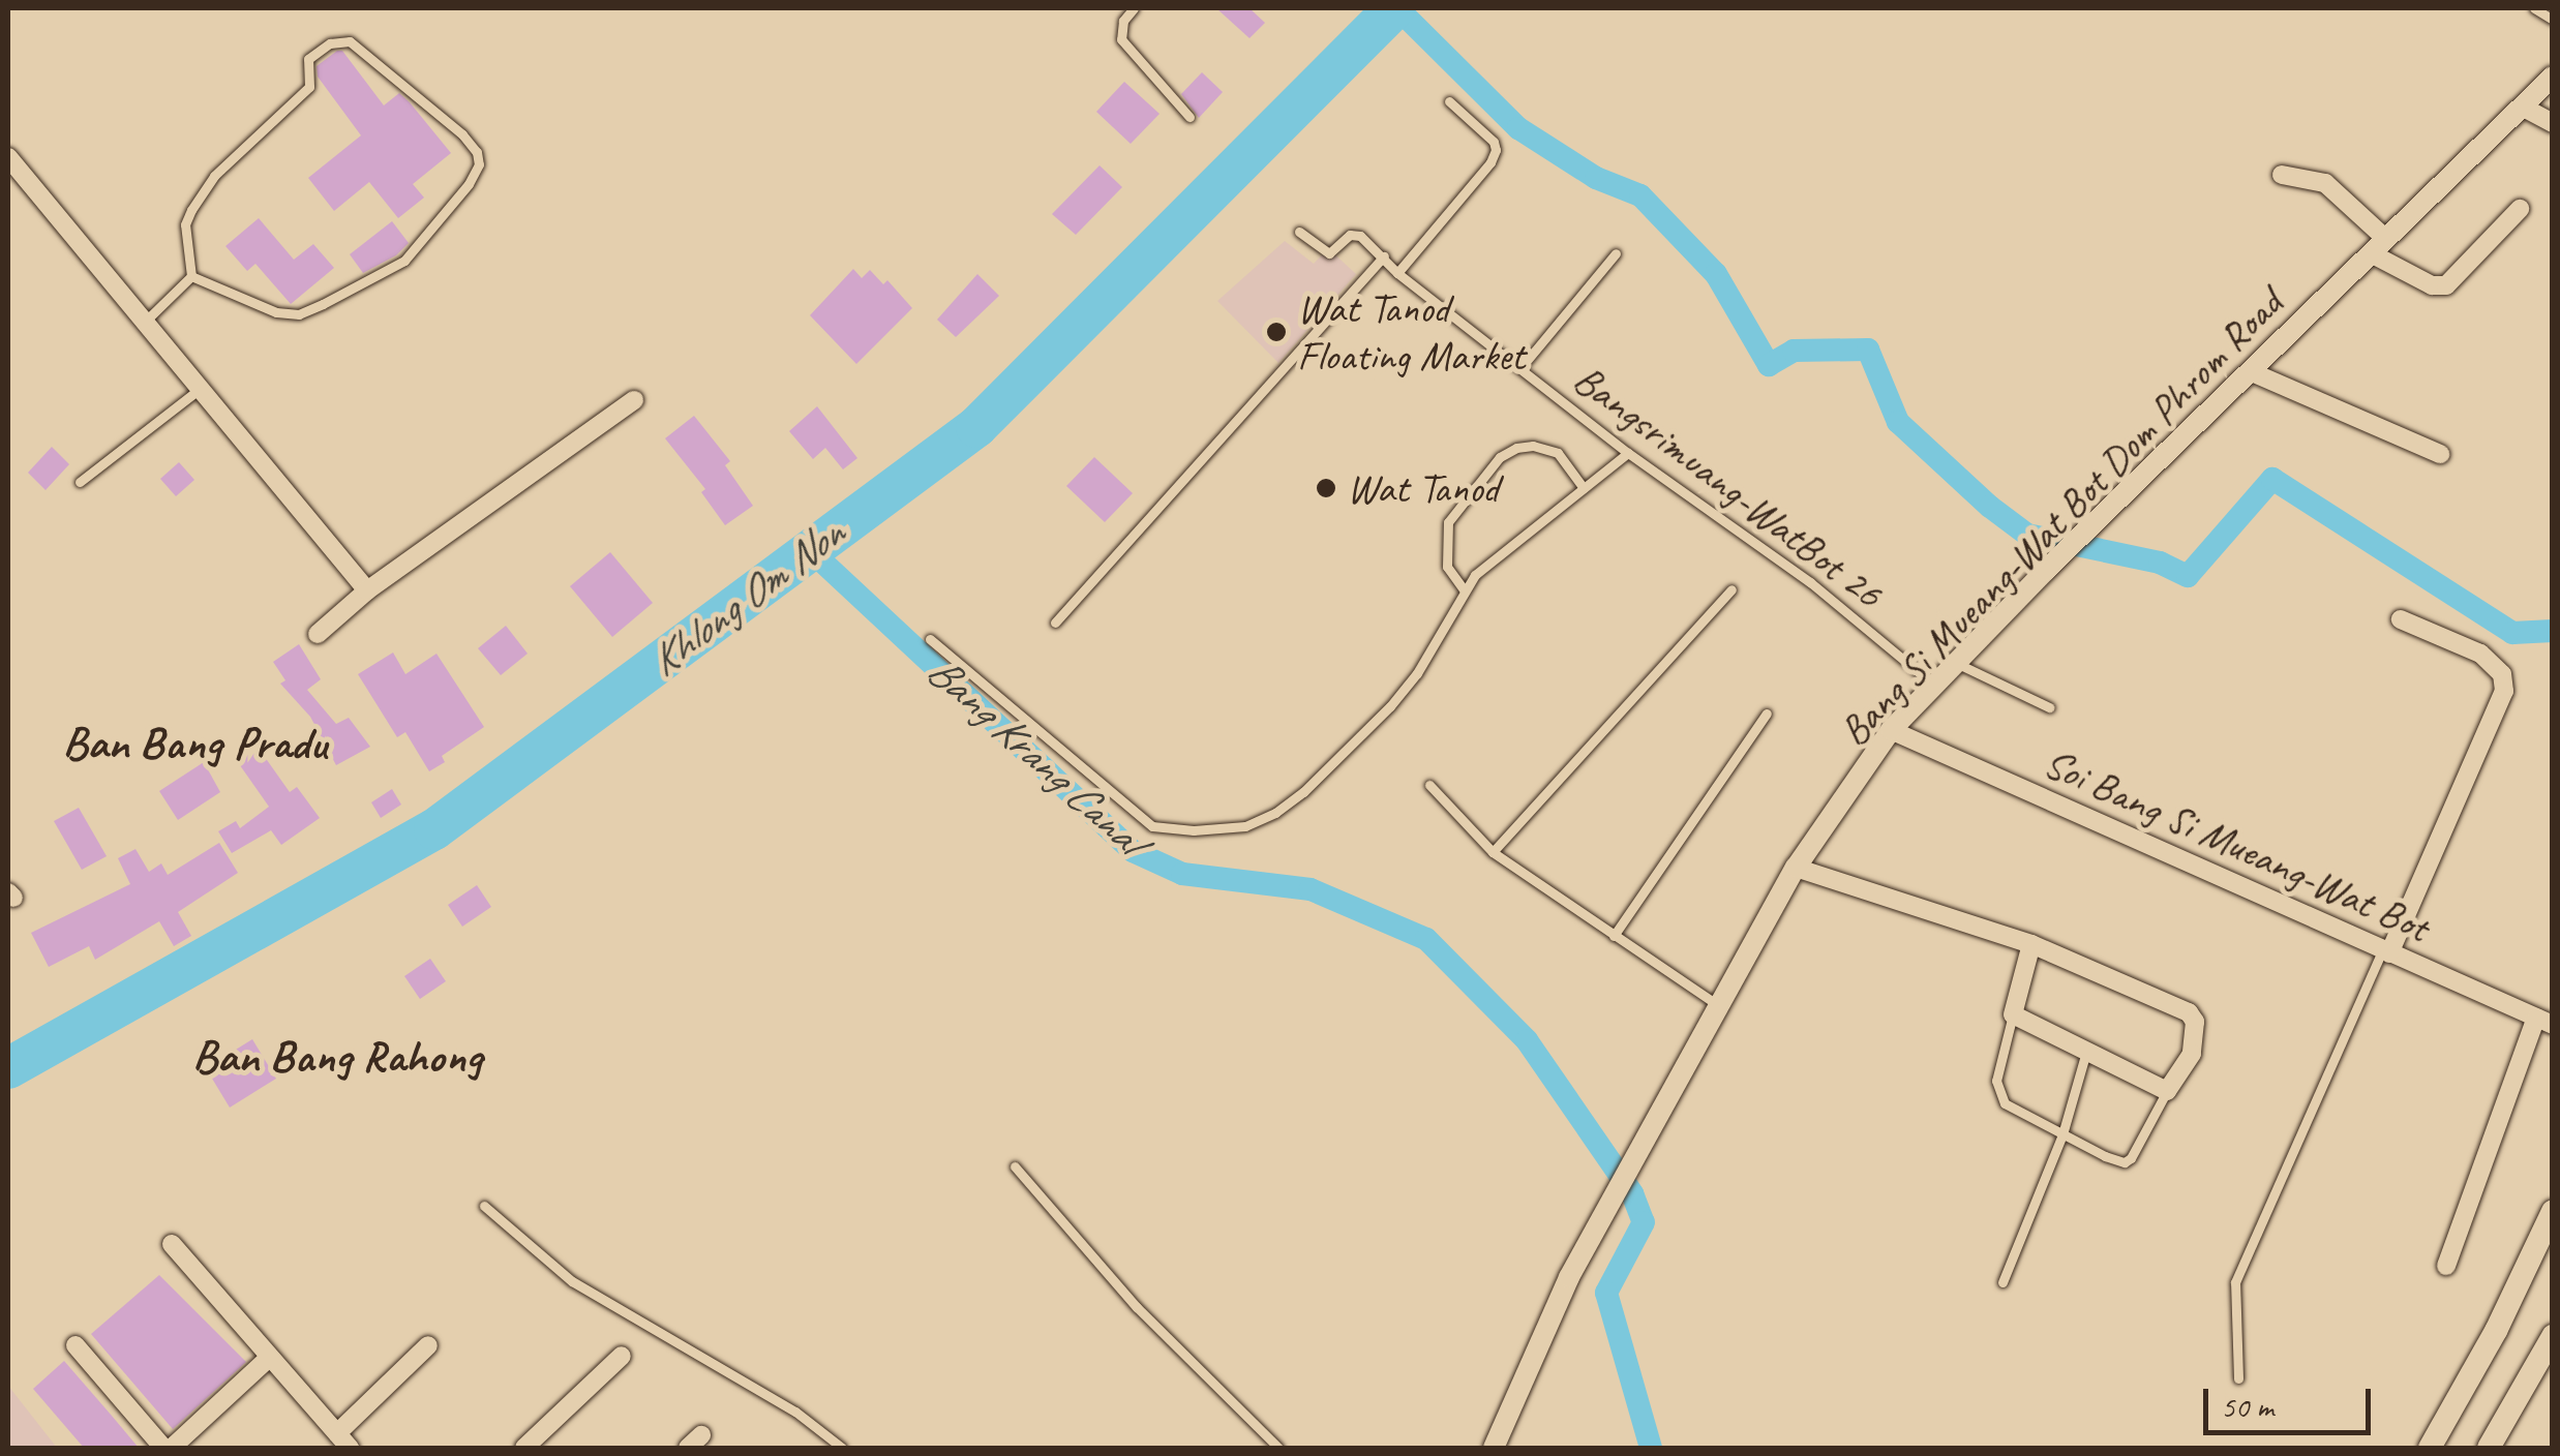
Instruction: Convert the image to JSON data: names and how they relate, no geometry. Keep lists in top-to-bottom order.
{
  "streets": {
    "street": ["Bang Si Mueang-Wat Bot Dom Phrom Road", "Soi Bang Si Mueang-Wat Bot"],
    "lane": ["Bangsrimuang-WatBot 26"]
  },
  "crossings": [
    ["Bangsrimuang-WatBot 26", "Bang Si Mueang-Wat Bot Dom Phrom Road"],
    ["Bang Si Mueang-Wat Bot Dom Phrom Road", "Soi Bang Si Mueang-Wat Bot"]
  ],
  "districts": ["Ban Bang Pradu", "Ban Bang Rahong"],
  "water": ["Khlong Om Non", "Bang Krang Canal"],
  "places": ["Wat Tanod Floating Market", "Wat Tanod"],
  "scale_bar": "50 m"
}
